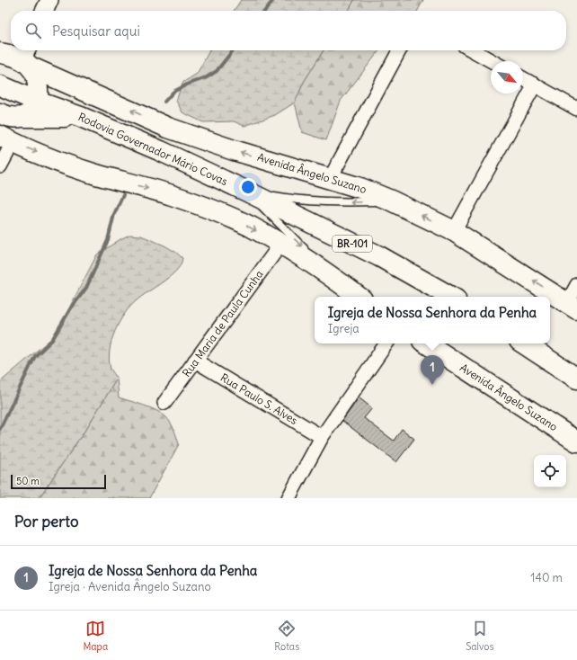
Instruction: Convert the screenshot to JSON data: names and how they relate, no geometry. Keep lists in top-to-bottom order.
{
  "streets": {
    "main road": ["Rodovia Governador Mário Covas", "Avenida Ângelo Suzano", "BR-101"],
    "street": ["Rua Maria de Paula Cunha", "Rua Paulo S. Alves"]
  },
  "crossings": [
    ["Rua Maria de Paula Cunha", "Rua Paulo S. Alves"]
  ],
  "scale_bar": "50 m",
  "north": "bottom right",
  "page": {
    "search": "Pesquisar aqui",
    "popup": ["Igreja de Nossa Senhora da Penha", "Igreja"],
    "pins": "1",
    "scale": "50 m",
    "heading": "Por perto",
    "list": [
      {
        "mark": "1",
        "name": "Igreja de Nossa Senhora da Penha",
        "note": "Igreja · Avenida Ângelo Suzano",
        "value": "140 m"
      }
    ],
    "nav": ["Mapa", "Rotas", "Salvos"]
  }
}
